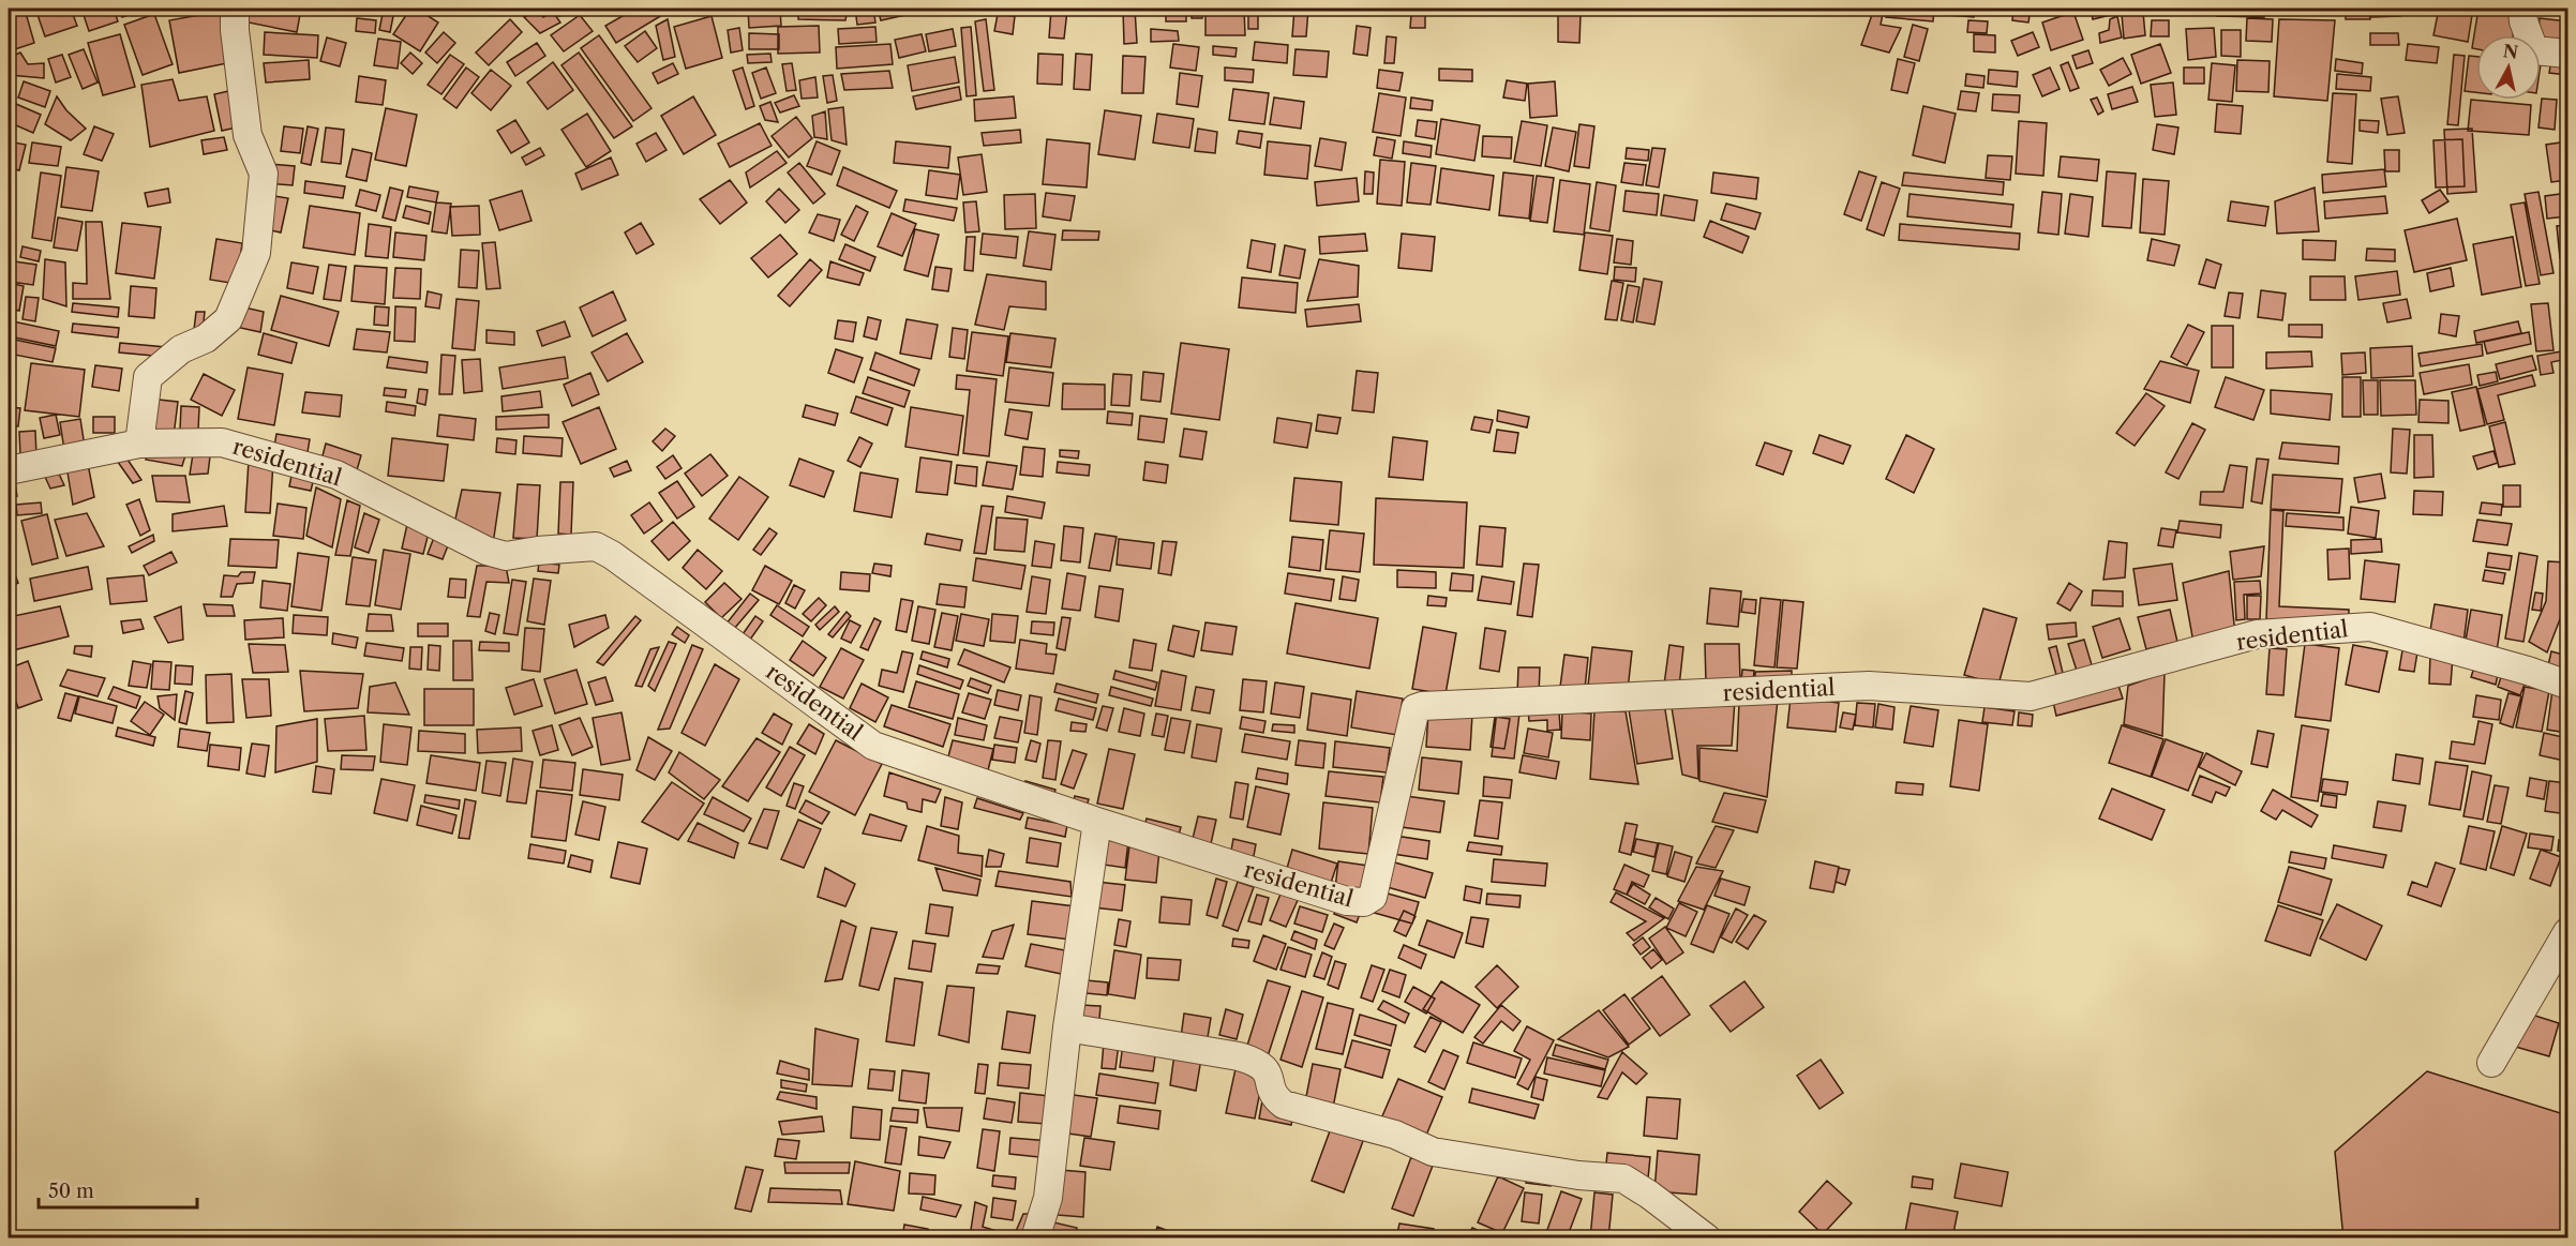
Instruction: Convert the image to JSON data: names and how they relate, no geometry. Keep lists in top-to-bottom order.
{
  "streets": {
    "street": ["residential"]
  },
  "scale_bar": "50 m",
  "north": "top"
}
